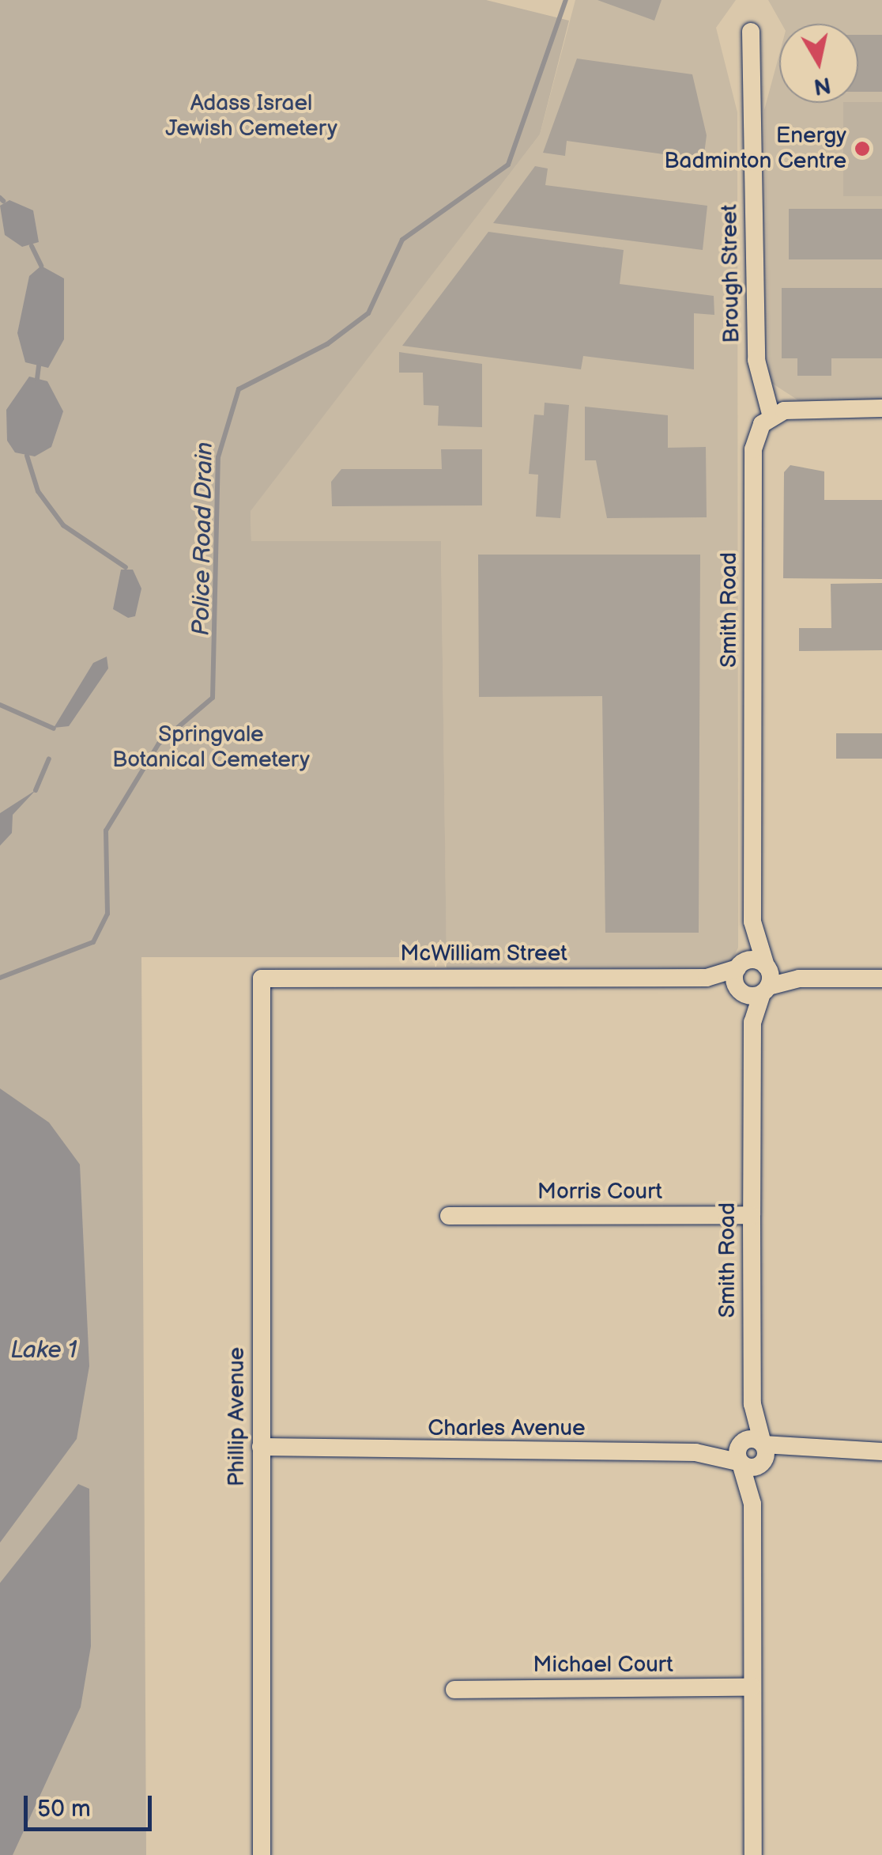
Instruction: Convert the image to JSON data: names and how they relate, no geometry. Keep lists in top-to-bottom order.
{
  "streets": {
    "street": [
      "Brough Street",
      "Smith Road",
      "McWilliam Street",
      "Morris Court",
      "Phillip Avenue",
      "Charles Avenue",
      "Michael Court"
    ]
  },
  "crossings": [
    ["Brough Street", "Smith Road"],
    ["Smith Road", "McWilliam Street"],
    ["Smith Road", "Morris Court"],
    ["Smith Road", "Charles Avenue"],
    ["Smith Road", "Michael Court"],
    ["McWilliam Street", "Phillip Avenue"],
    ["Phillip Avenue", "Charles Avenue"]
  ],
  "water": ["Police Road Drain", "Lake 1"],
  "parks": ["Adass Israel Jewish Cemetery", "Springvale Botanical Cemetery"],
  "places": ["Energy Badminton Centre"],
  "scale_bar": "50 m",
  "north": "bottom"
}
